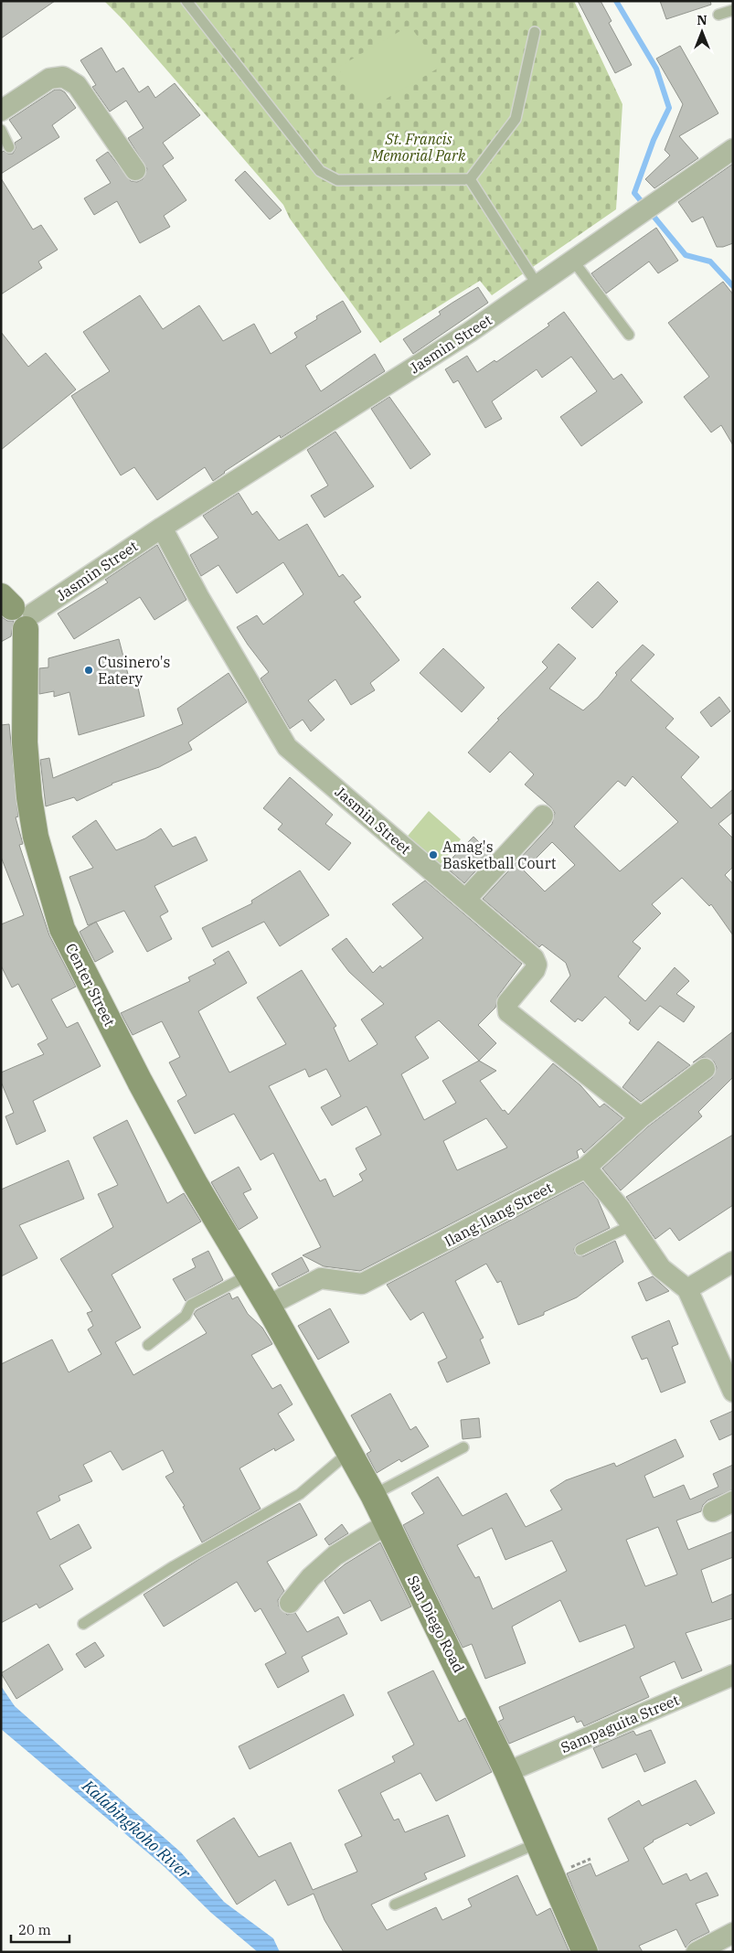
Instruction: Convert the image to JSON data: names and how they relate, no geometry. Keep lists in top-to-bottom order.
{
  "streets": {
    "street": [
      "Jasmin Street",
      "Center Street",
      "Ilang-Ilang Street",
      "San Diego Road",
      "Sampaguita Street"
    ]
  },
  "crossings": [
    ["Jasmin Street", "Center Street"],
    ["Jasmin Street", "Ilang-Ilang Street"],
    ["Center Street", "Ilang-Ilang Street"],
    ["Center Street", "San Diego Road"],
    ["Ilang-Ilang Street", "San Diego Road"],
    ["San Diego Road", "Sampaguita Street"]
  ],
  "water": ["Kalabingkoho River"],
  "parks": ["St. Francis Memorial Park"],
  "places": ["Cusinero's Eatery", "Amag's Basketball Court"],
  "scale_bar": "20 m",
  "north": "top"
}
